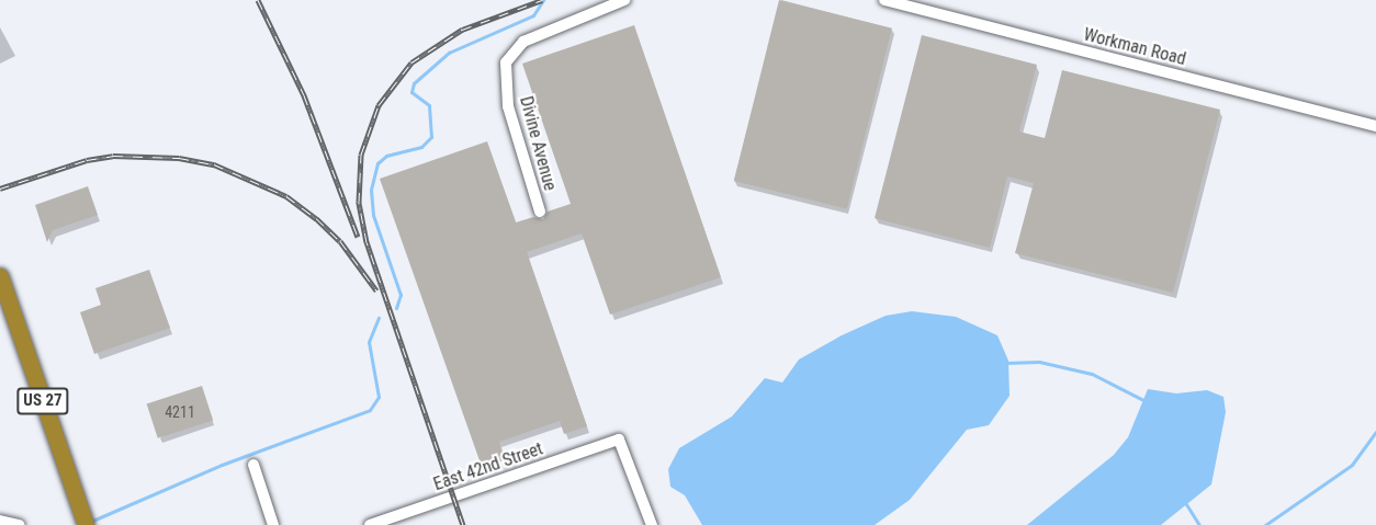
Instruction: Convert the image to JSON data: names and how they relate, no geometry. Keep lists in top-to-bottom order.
{
  "streets": {
    "highway": ["US 27"],
    "street": ["Workman Road", "Divine Avenue", "East 42nd Street"]
  },
  "house_numbers": ["4211"]
}
